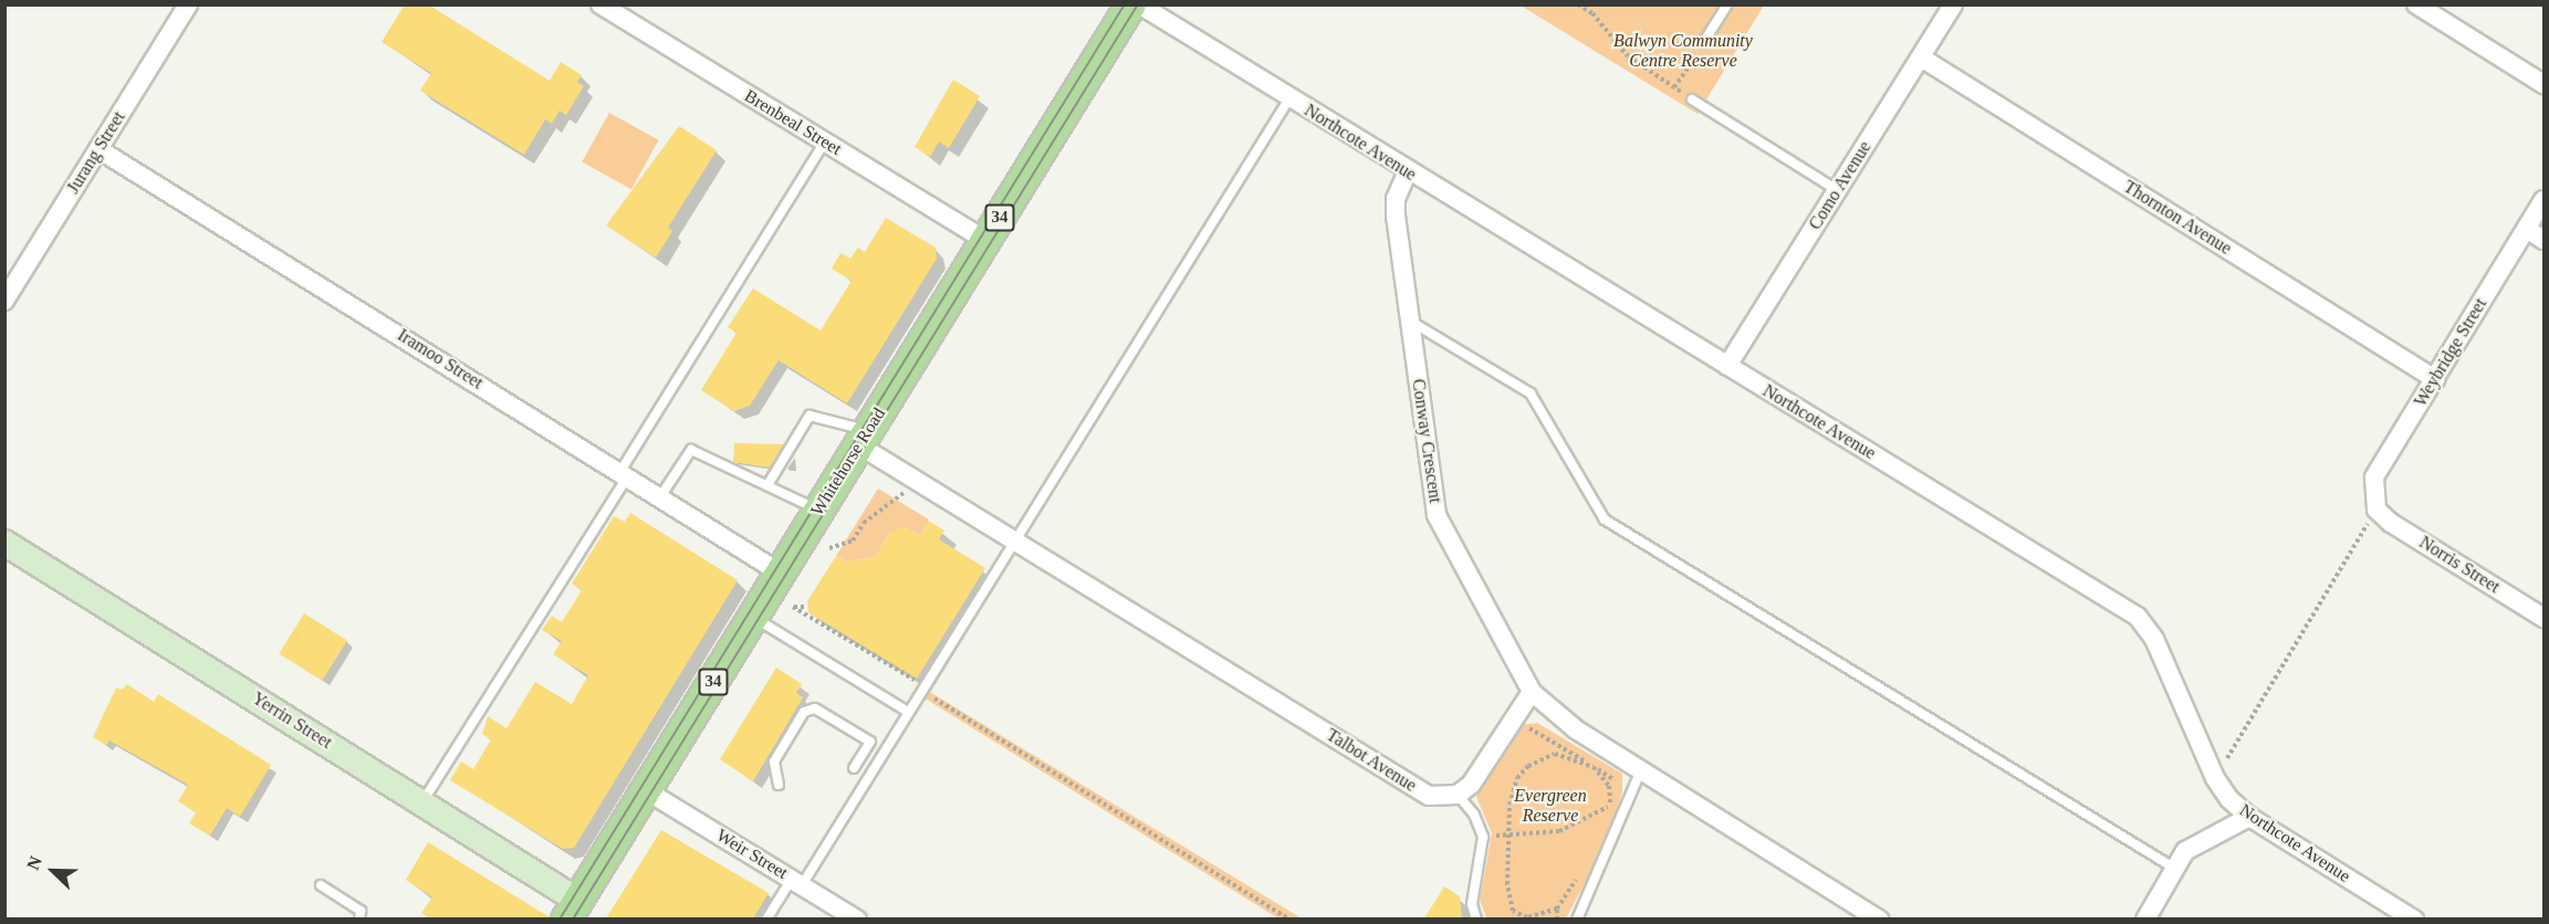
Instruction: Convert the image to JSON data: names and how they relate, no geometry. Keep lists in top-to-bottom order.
{
  "streets": {
    "main road": ["34", "Whitehorse Road"],
    "street": [
      "Brenbeal Street",
      "Northcote Avenue",
      "Jurang Street",
      "Como Avenue",
      "Thornton Avenue",
      "Weybridge Street",
      "Iramoo Street",
      "Conway Crescent",
      "Norris Street",
      "Yerrin Street",
      "Talbot Avenue",
      "Weir Street"
    ]
  },
  "crossings": [
    ["Brenbeal Street", "Whitehorse Road"],
    ["Northcote Avenue", "Como Avenue"],
    ["Northcote Avenue", "Conway Crescent"],
    ["Jurang Street", "Iramoo Street"],
    ["Como Avenue", "Thornton Avenue"],
    ["Thornton Avenue", "Weybridge Street"],
    ["Weybridge Street", "Norris Street"],
    ["Iramoo Street", "Whitehorse Road"],
    ["Whitehorse Road", "Yerrin Street"],
    ["Whitehorse Road", "Talbot Avenue"],
    ["Whitehorse Road", "Weir Street"]
  ],
  "parks": ["Balwyn Community Centre Reserve", "Evergreen Reserve"],
  "north": "top left"
}
